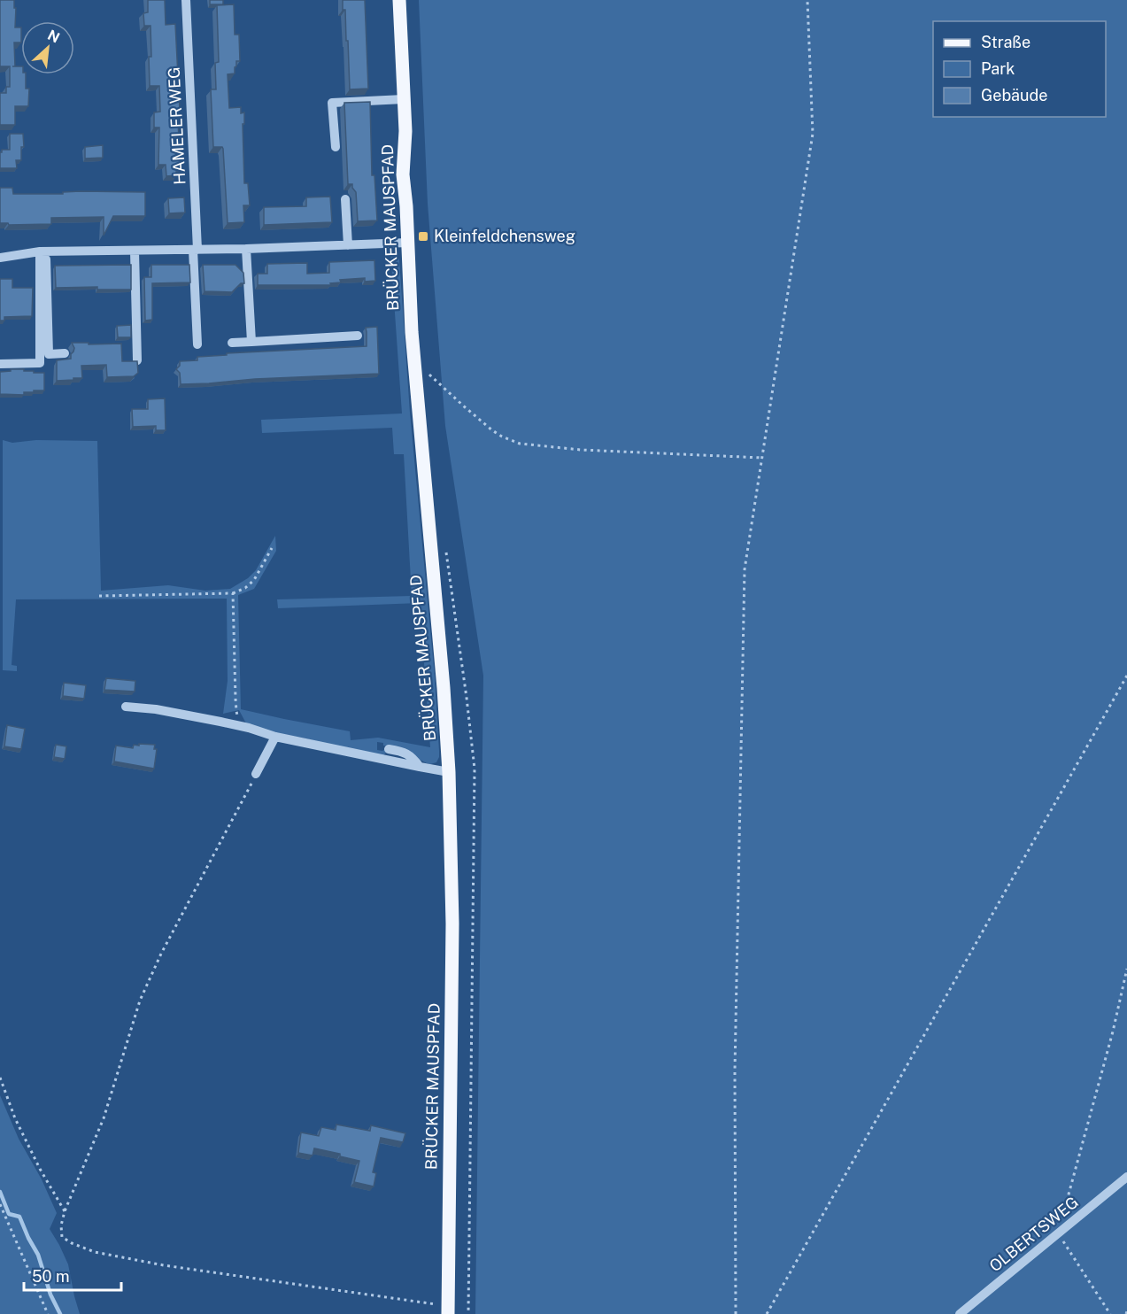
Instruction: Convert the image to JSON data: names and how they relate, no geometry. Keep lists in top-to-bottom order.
{
  "streets": {
    "main road": ["BRÜCKER MAUSPFAD"],
    "street": ["HAMELER WEG", "OLBERTSWEG"]
  },
  "places": {
    "transit": ["Kleinfeldchensweg"]
  },
  "legend": ["Straße", "Park", "Gebäude"],
  "scale_bar": "50 m",
  "north": "top right"
}
